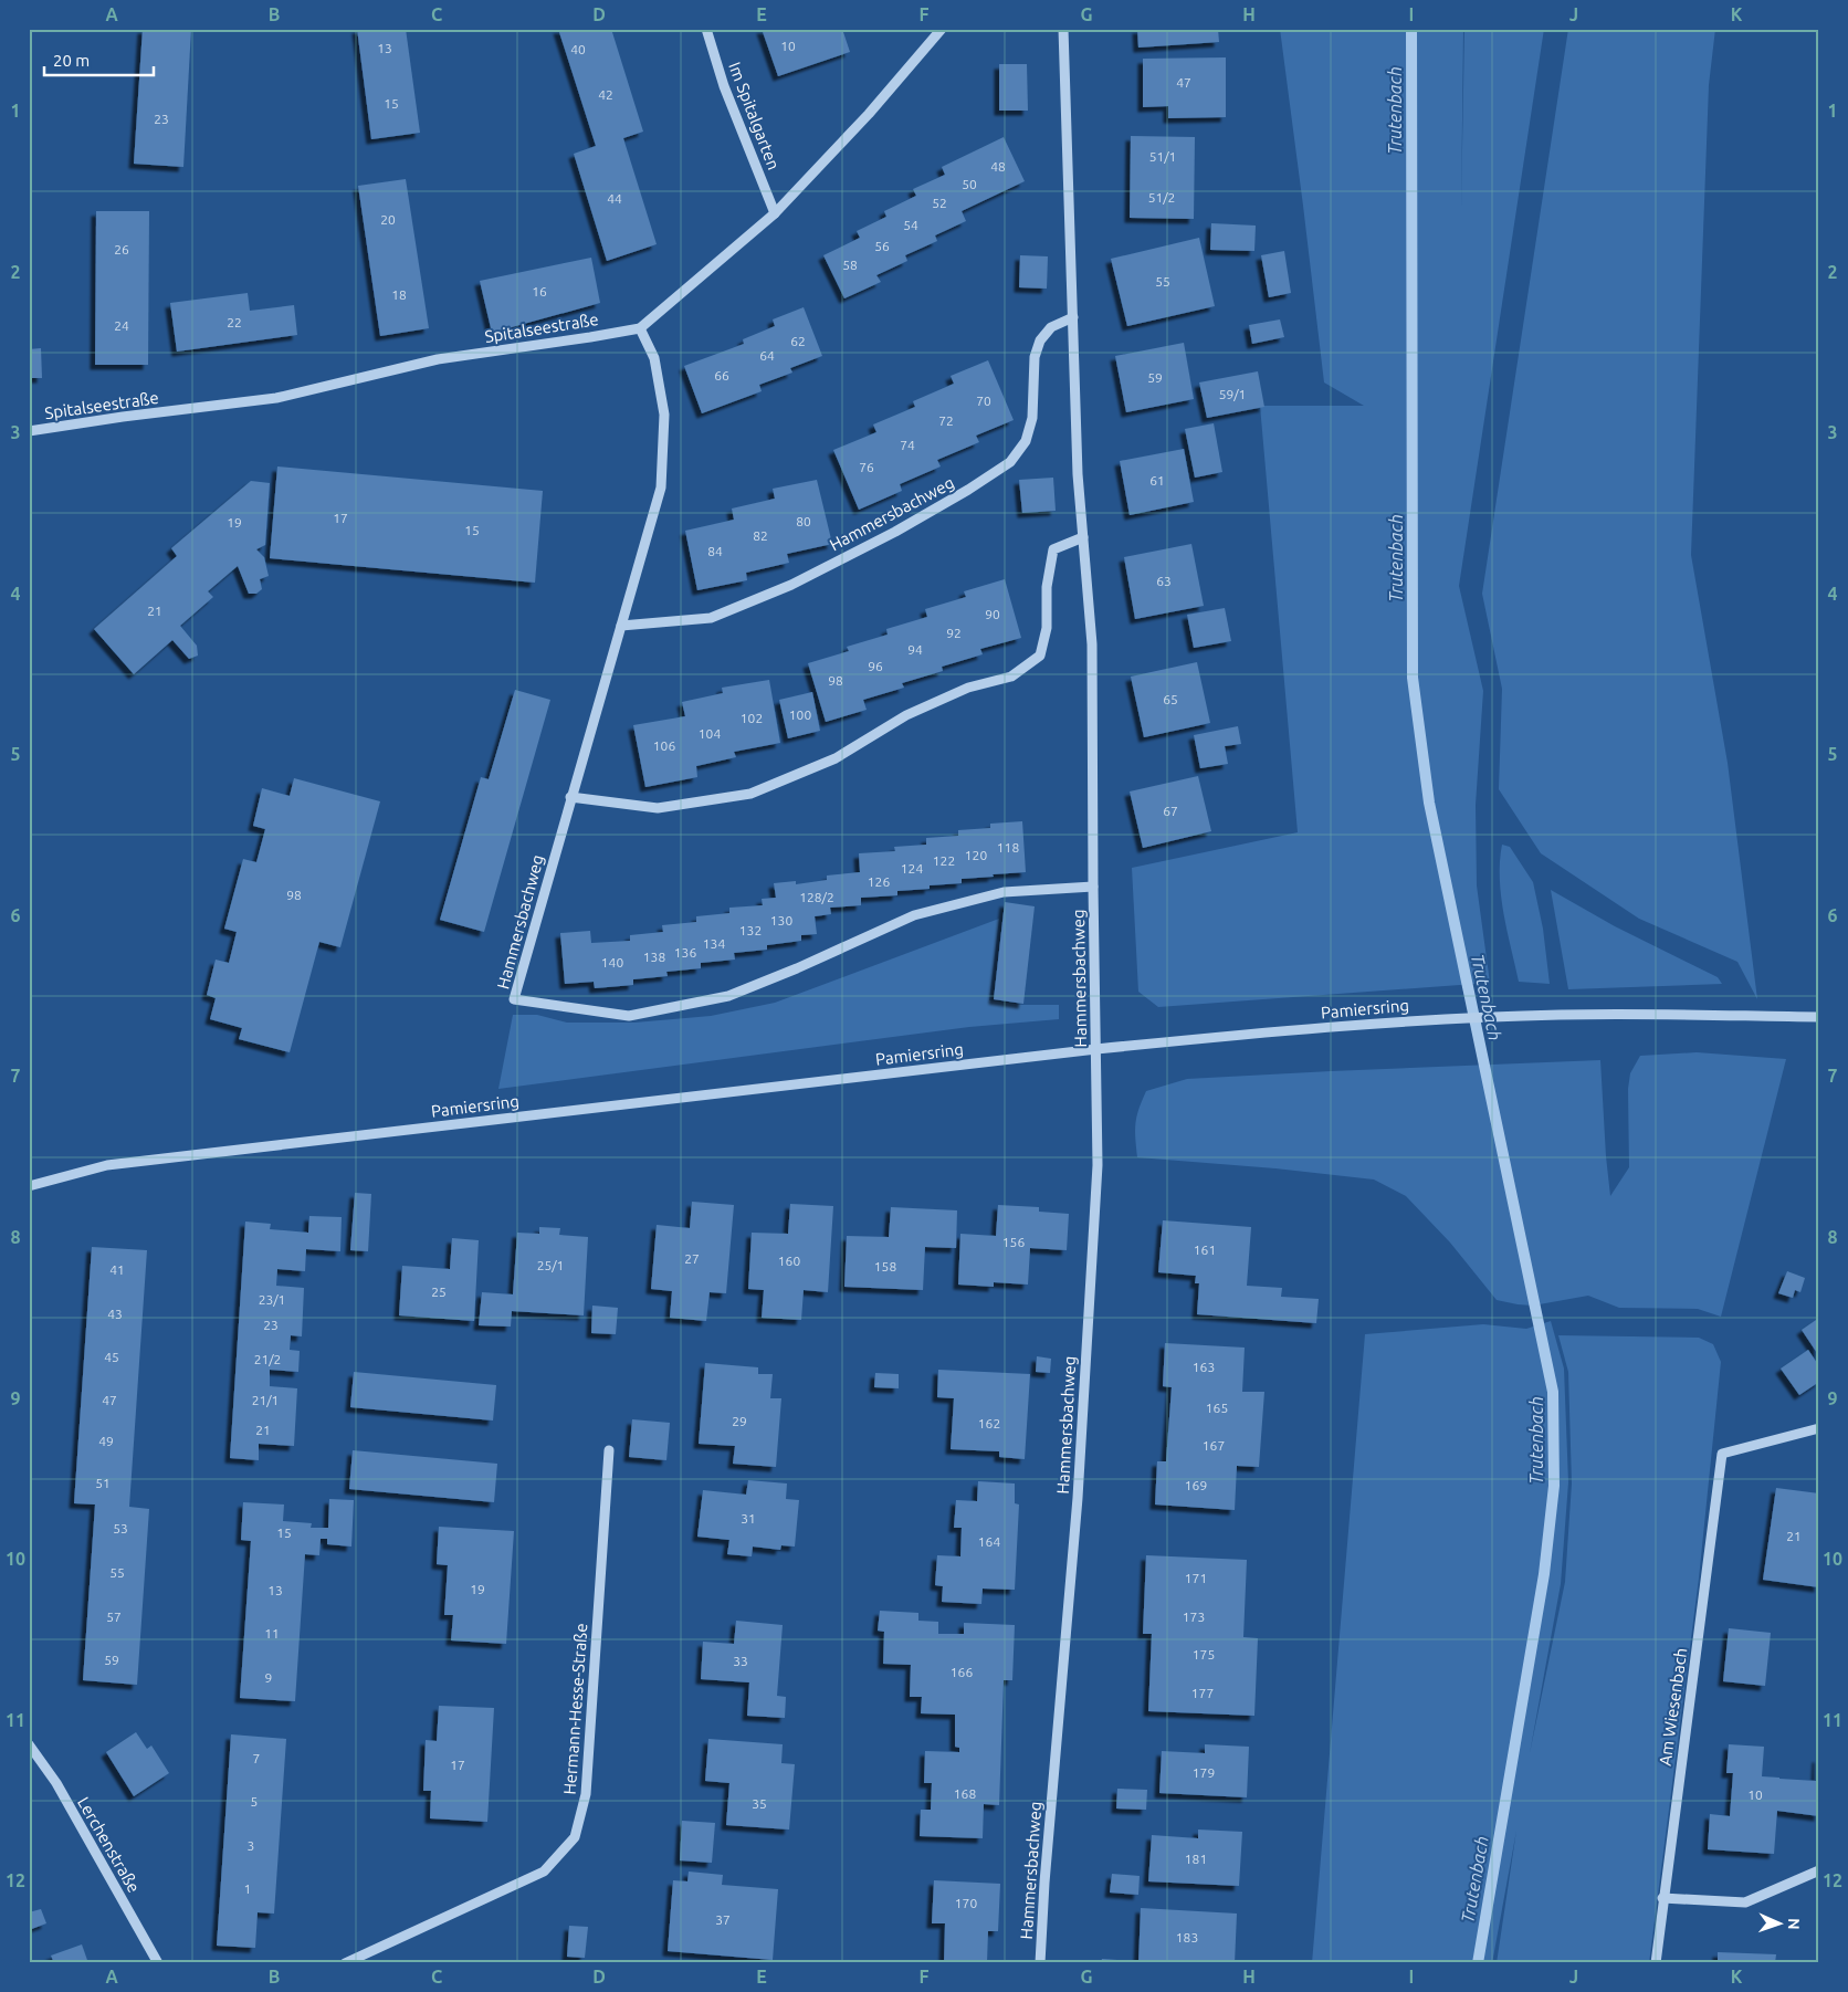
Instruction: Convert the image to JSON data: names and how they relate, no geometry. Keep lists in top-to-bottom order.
{
  "streets": {
    "street": [
      "Im Spitalgarten",
      "Spitalseestraße",
      "Hammersbachweg",
      "Pamiersring",
      "Am Wiesenbach",
      "Hermann-Hesse-Straße",
      "Lerchenstraße"
    ]
  },
  "crossings": [
    ["Spitalseestraße", "Hammersbachweg"],
    ["Hammersbachweg", "Pamiersring"]
  ],
  "water": ["Trutenbach"],
  "house_numbers": [
    "10",
    "13",
    "40",
    "47",
    "42",
    "15",
    "23",
    "51/1",
    "48",
    "50",
    "51/2",
    "44",
    "52",
    "20",
    "54",
    "56",
    "26",
    "58",
    "55",
    "16",
    "18",
    "22",
    "24",
    "62",
    "64",
    "66",
    "59",
    "59/1",
    "70",
    "72",
    "74",
    "76",
    "61",
    "17",
    "80",
    "19",
    "15",
    "82",
    "84",
    "63",
    "21",
    "90",
    "92",
    "94",
    "96",
    "98",
    "65",
    "100",
    "102",
    "104",
    "106",
    "67",
    "118",
    "120",
    "122",
    "124",
    "126",
    "98",
    "128/2",
    "130",
    "132",
    "134",
    "136",
    "138",
    "140",
    "156",
    "161",
    "27",
    "160",
    "25/1",
    "158",
    "41",
    "25",
    "23/1",
    "43",
    "23",
    "45",
    "21/2",
    "163",
    "47",
    "21/1",
    "165",
    "29",
    "162",
    "21",
    "49",
    "167",
    "51",
    "169",
    "31",
    "53",
    "15",
    "21",
    "164",
    "55",
    "171",
    "19",
    "13",
    "57",
    "173",
    "11",
    "175",
    "59",
    "33",
    "166",
    "9",
    "177",
    "7",
    "17",
    "179",
    "168",
    "10",
    "5",
    "35",
    "3",
    "181",
    "1",
    "170",
    "37",
    "183"
  ],
  "scale_bar": "20 m",
  "north": "right",
  "grid": {
    "columns": [
      "A",
      "B",
      "C",
      "D",
      "E",
      "F",
      "G",
      "H",
      "I",
      "J",
      "K"
    ],
    "rows": [
      "1",
      "2",
      "3",
      "4",
      "5",
      "6",
      "7",
      "8",
      "9",
      "10",
      "11",
      "12"
    ]
  }
}
